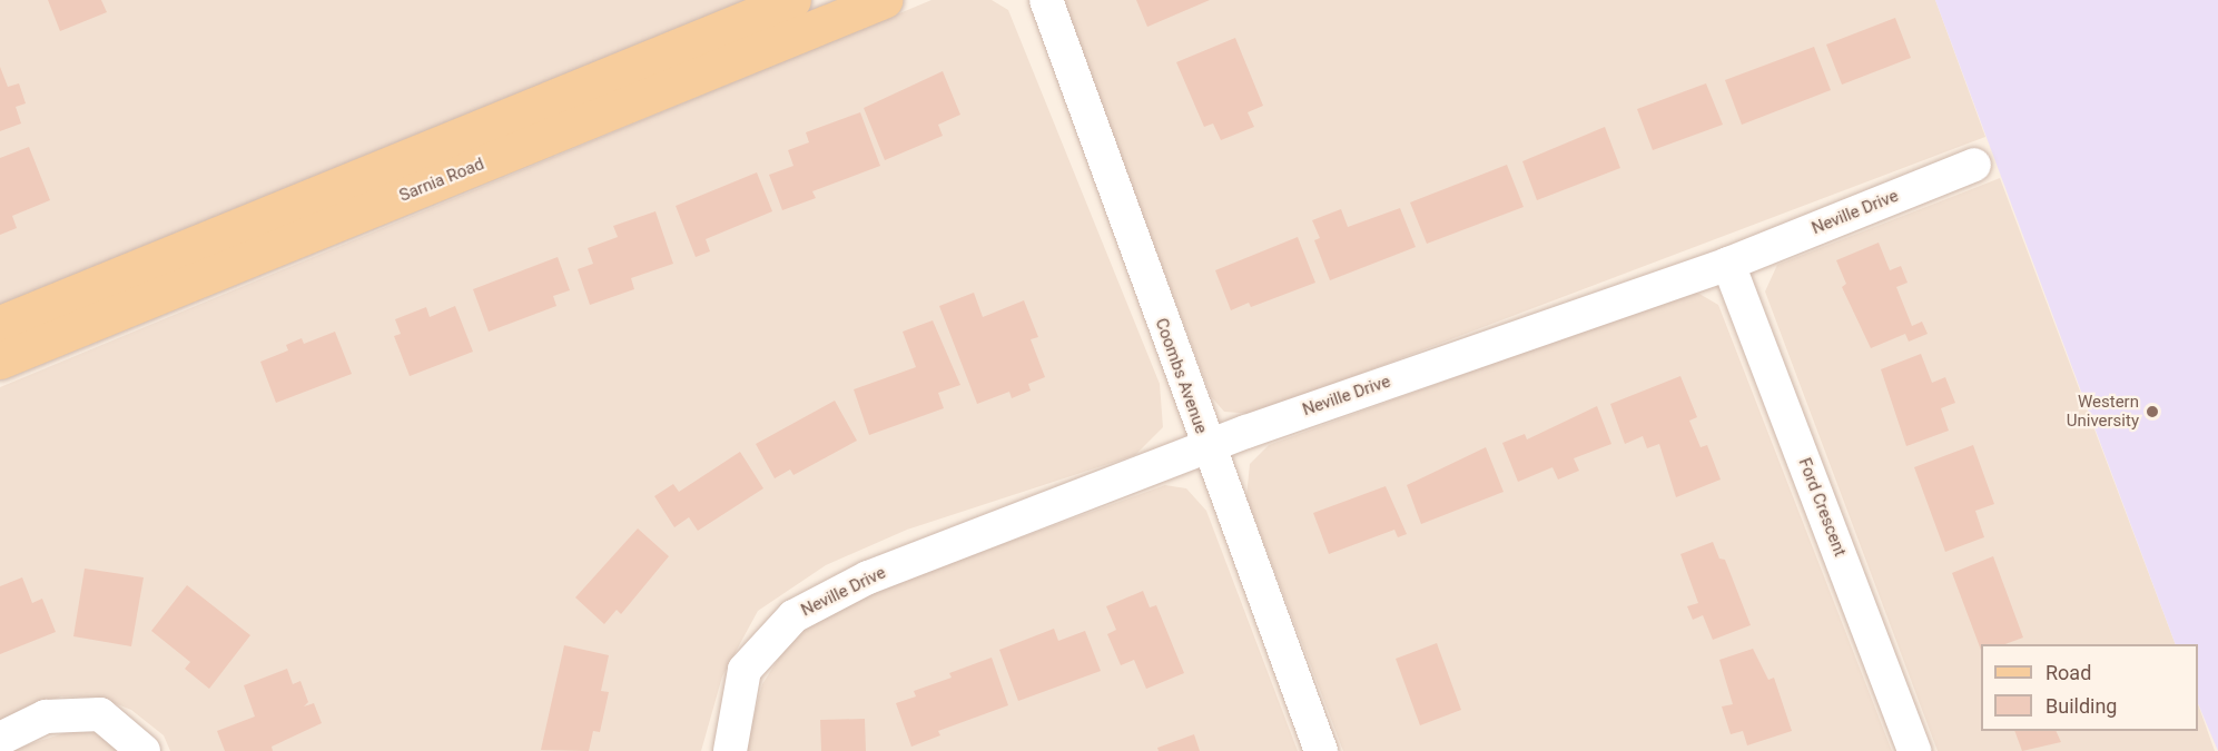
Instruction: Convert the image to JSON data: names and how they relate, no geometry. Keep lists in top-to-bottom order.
{
  "streets": {
    "main road": ["Sarnia Road"],
    "street": ["Neville Drive", "Coombs Avenue", "Ford Crescent"]
  },
  "crossings": [
    ["Neville Drive", "Coombs Avenue"],
    ["Neville Drive", "Ford Crescent"]
  ],
  "places": ["Western University"],
  "legend": ["Road", "Building"]
}
